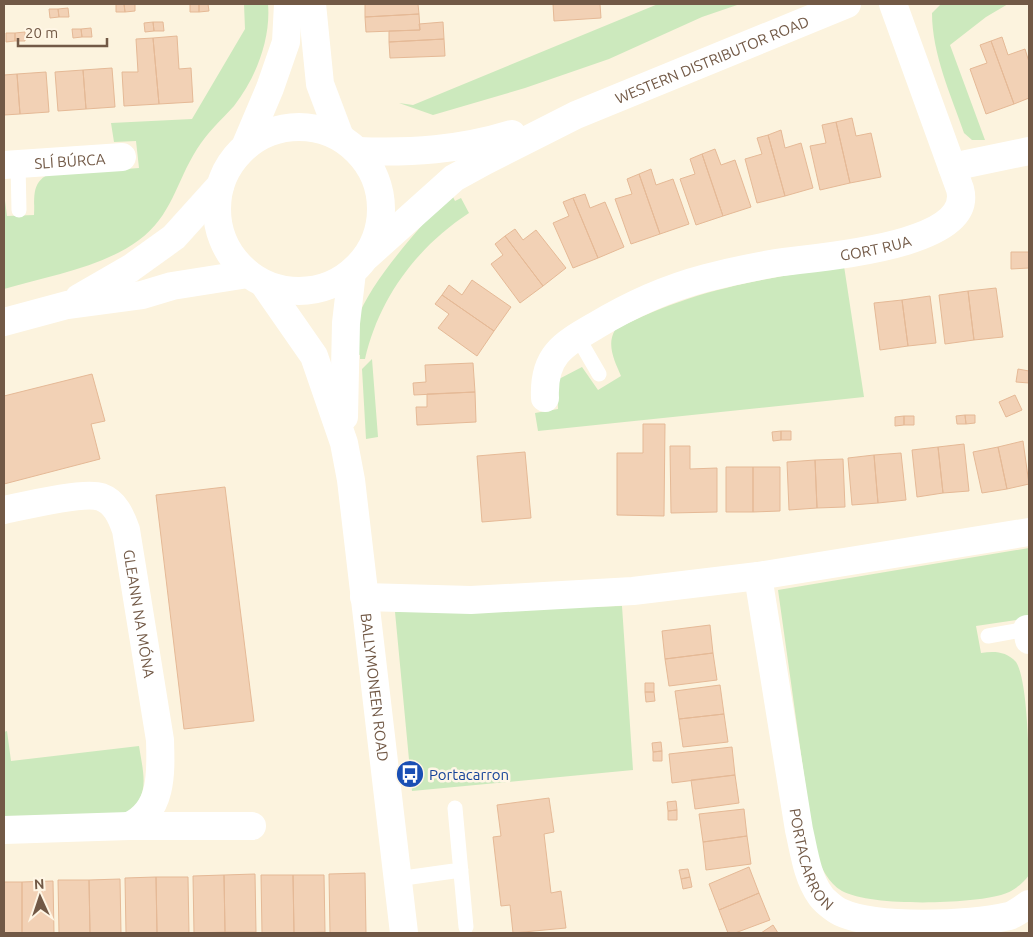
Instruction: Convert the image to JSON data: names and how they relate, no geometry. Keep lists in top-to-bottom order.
{
  "streets": {
    "street": [
      "WESTERN DISTRIBUTOR ROAD",
      "SLÍ BÚRCA",
      "GORT RUA",
      "GLEANN NA MÓNA",
      "BALLYMONEEN ROAD",
      "PORTACARRON"
    ]
  },
  "crossings": [
    ["WESTERN DISTRIBUTOR ROAD", "BALLYMONEEN ROAD"]
  ],
  "places": {
    "bus stop": ["Portacarron"]
  },
  "scale_bar": "20 m",
  "north": "top"
}
